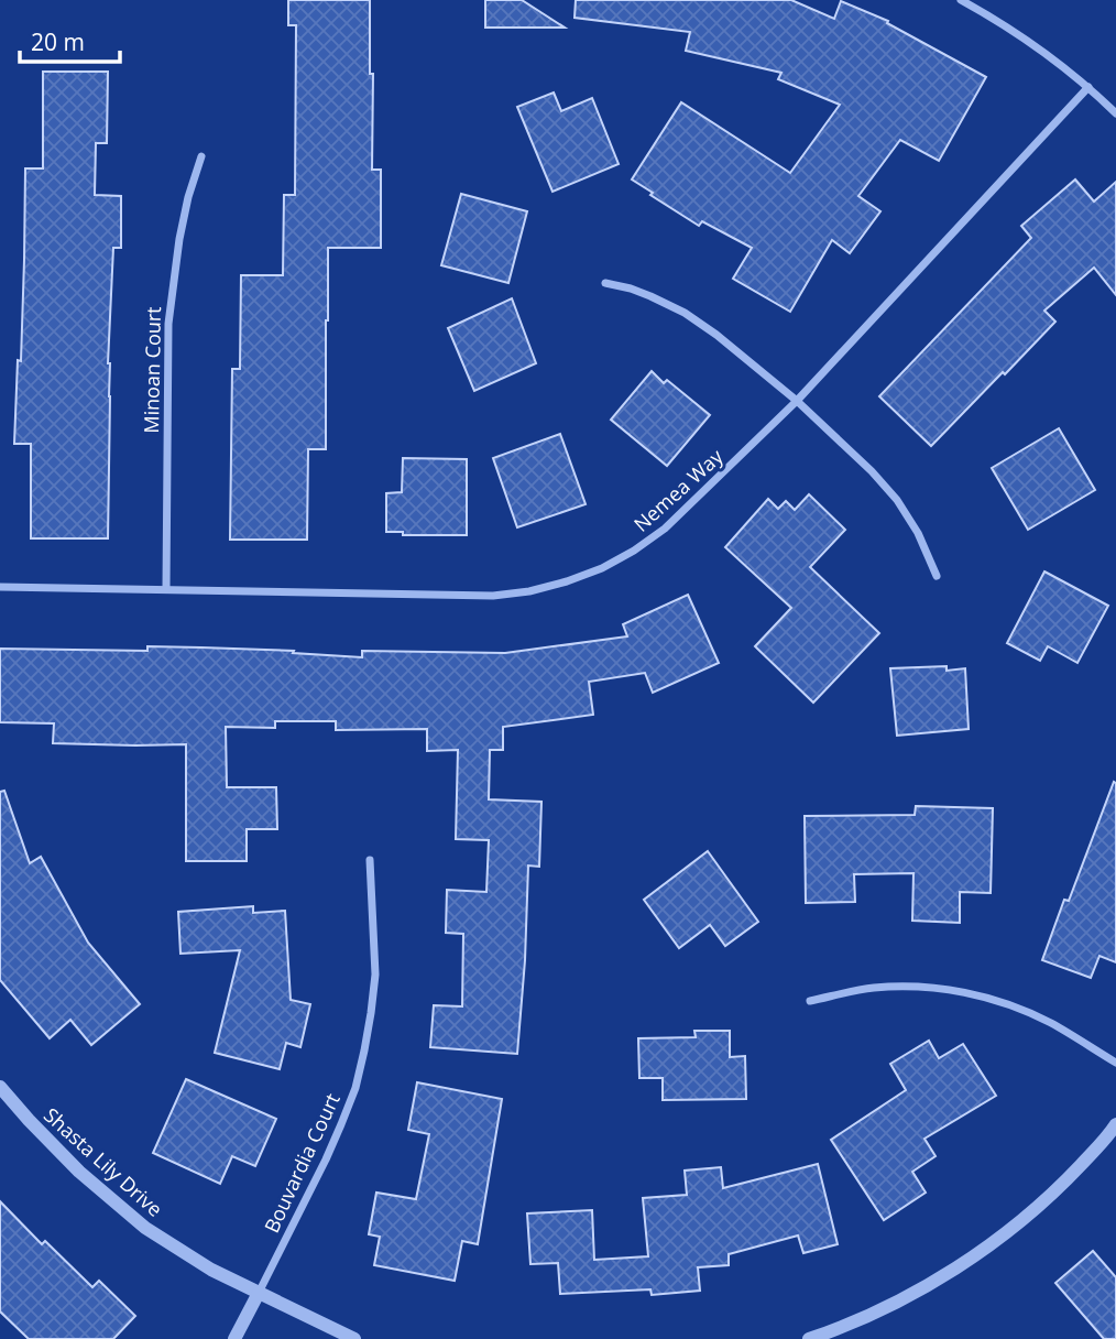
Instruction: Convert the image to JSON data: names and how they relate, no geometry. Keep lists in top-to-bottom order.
{
  "streets": {
    "street": [
      "Minoan Court",
      "Nemea Way",
      "Shasta Lily Drive",
      "Bouvardia Court"
    ]
  },
  "crossings": [
    ["Minoan Court", "Nemea Way"],
    ["Shasta Lily Drive", "Bouvardia Court"]
  ],
  "scale_bar": "20 m"
}
